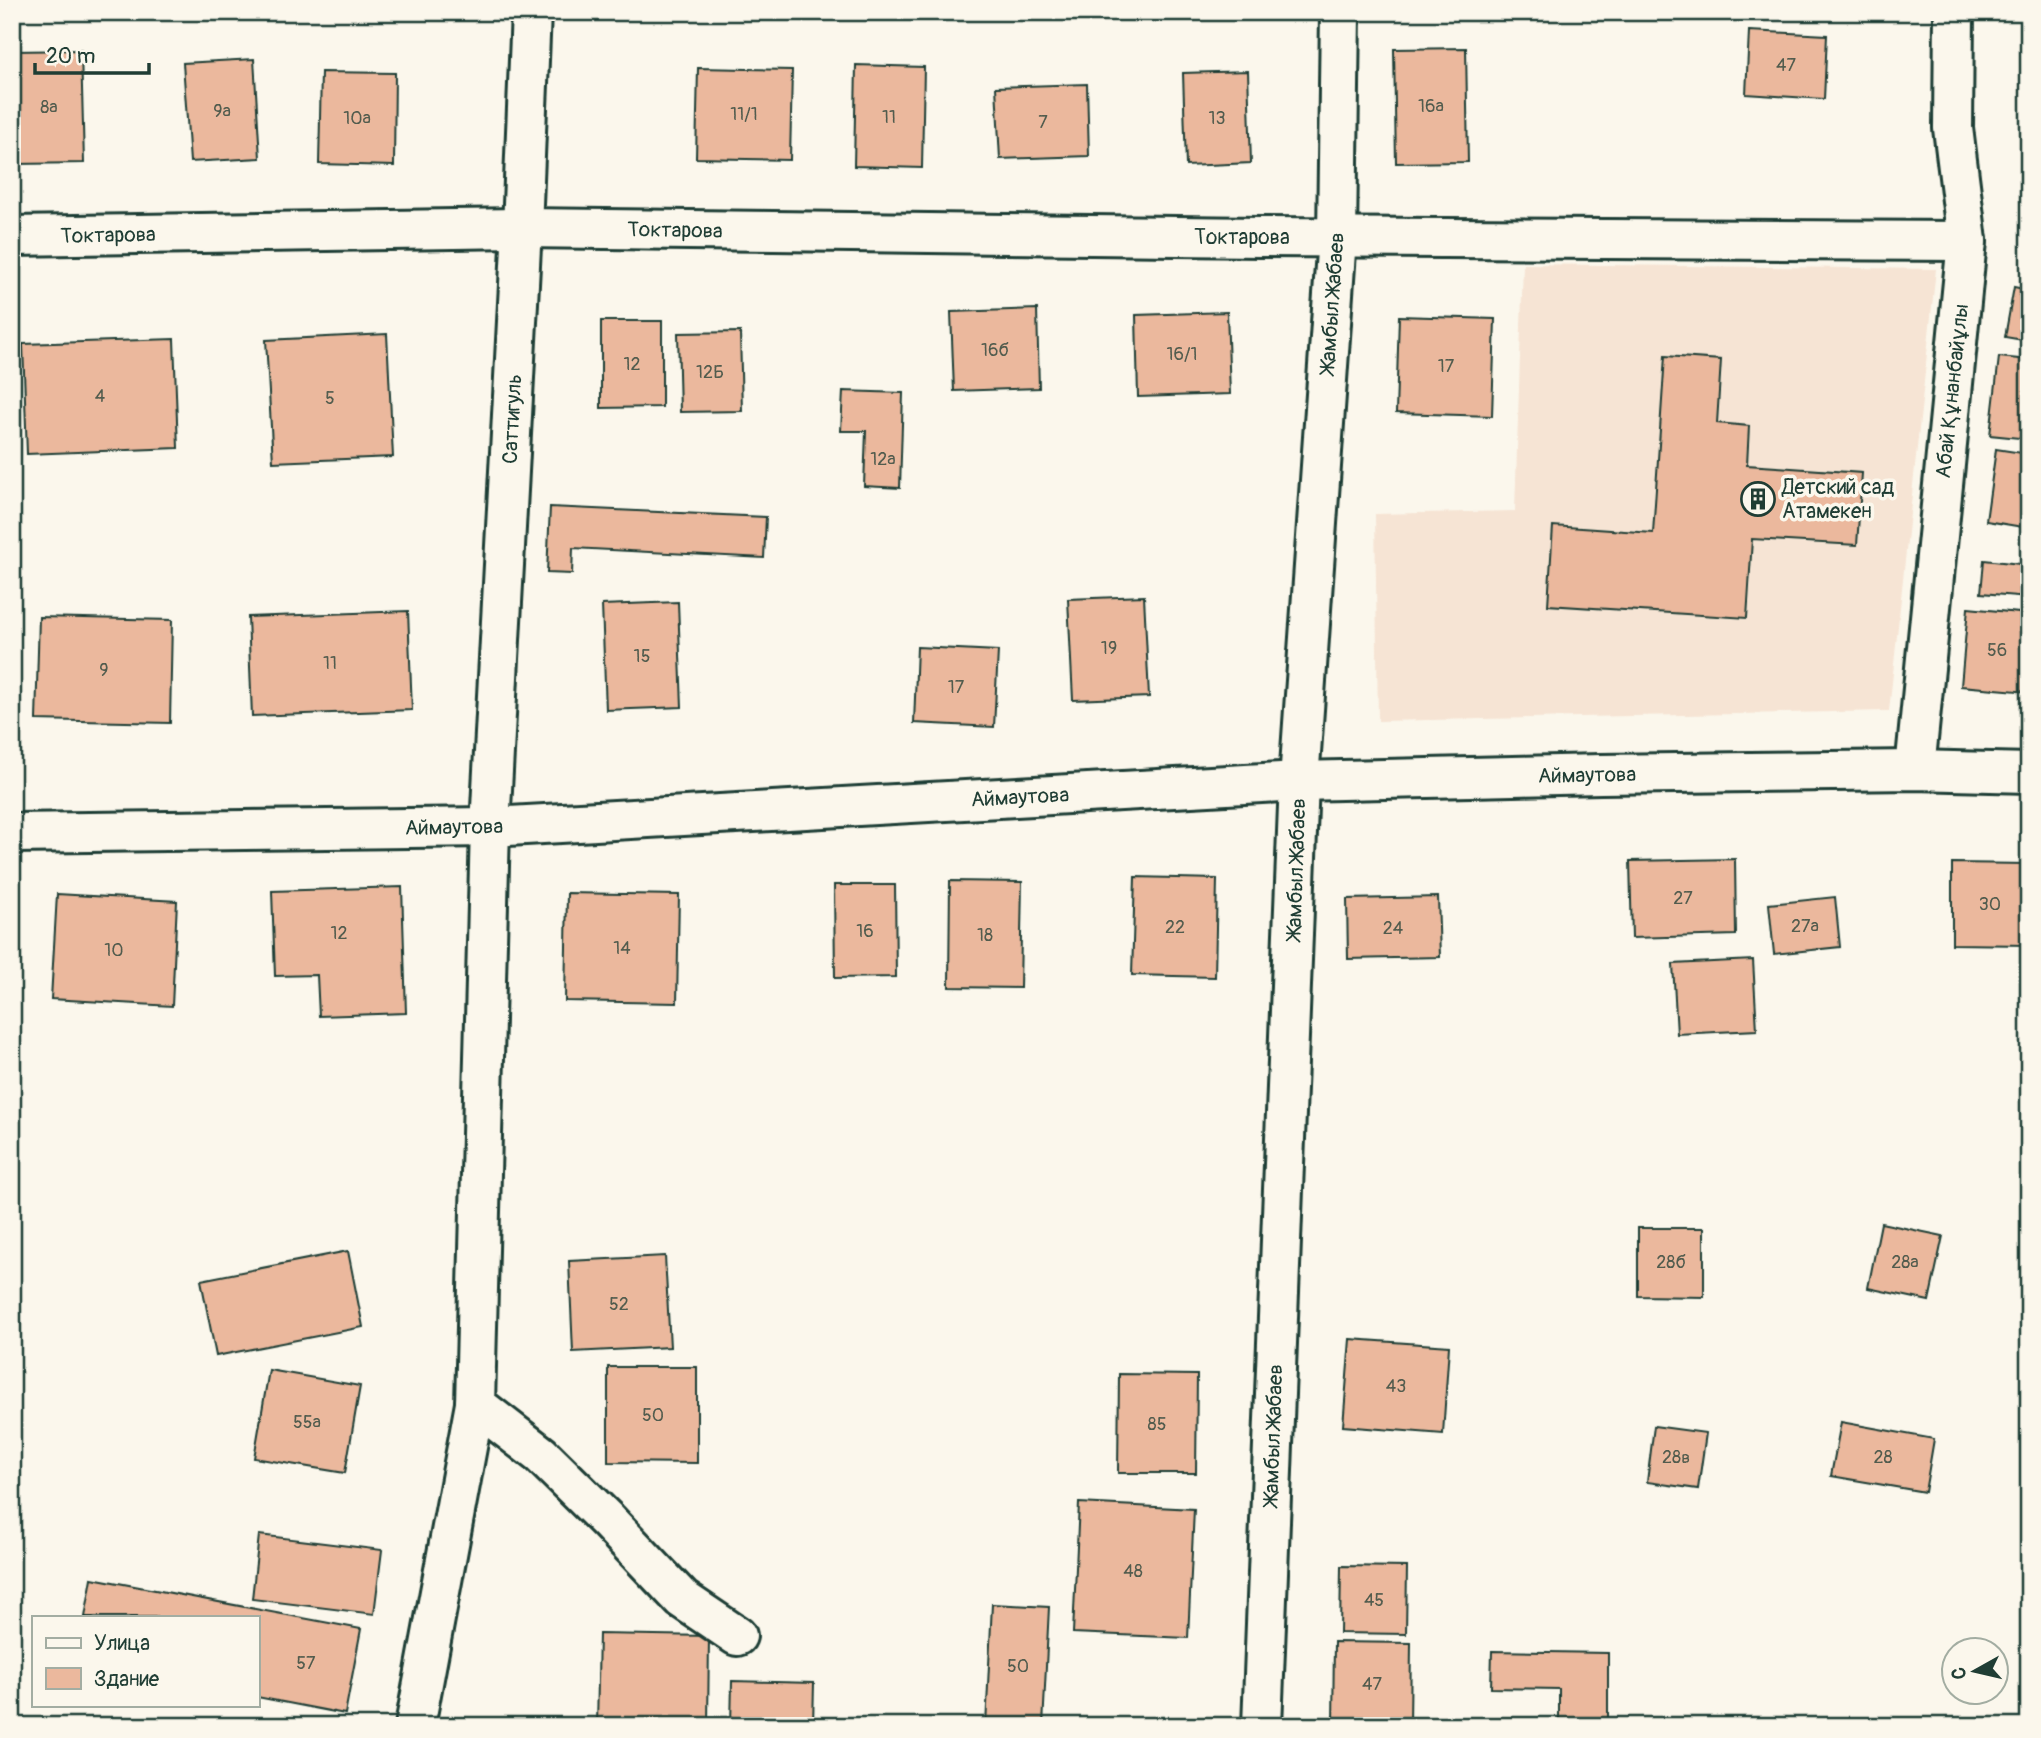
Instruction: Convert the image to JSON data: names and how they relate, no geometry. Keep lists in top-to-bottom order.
{
  "streets": {
    "street": [
      "Токтарова",
      "Жамбыл Жабаев",
      "Абай Құнанбайұлы",
      "Саттигуль",
      "Аймаутова"
    ]
  },
  "crossings": [
    ["Токтарова", "Жамбыл Жабаев"],
    ["Токтарова", "Абай Құнанбайұлы"],
    ["Токтарова", "Саттигуль"],
    ["Жамбыл Жабаев", "Аймаутова"],
    ["Абай Құнанбайұлы", "Аймаутова"],
    ["Саттигуль", "Аймаутова"]
  ],
  "places": {
    "building": ["Детский сад Атамекен"]
  },
  "house_numbers": [
    "47",
    "16а",
    "8а",
    "9а",
    "11/1",
    "11",
    "10а",
    "13",
    "7",
    "16б",
    "16/1",
    "12",
    "17",
    "12Б",
    "4",
    "5",
    "12а",
    "19",
    "56",
    "15",
    "11",
    "9",
    "17",
    "27",
    "30",
    "27а",
    "22",
    "24",
    "16",
    "12",
    "18",
    "14",
    "10",
    "28б",
    "28а",
    "52",
    "43",
    "50",
    "55а",
    "85",
    "28в",
    "28",
    "48",
    "45",
    "57",
    "50",
    "47"
  ],
  "legend": ["Улица", "Здание"],
  "scale_bar": "20 m",
  "north": "left"
}
